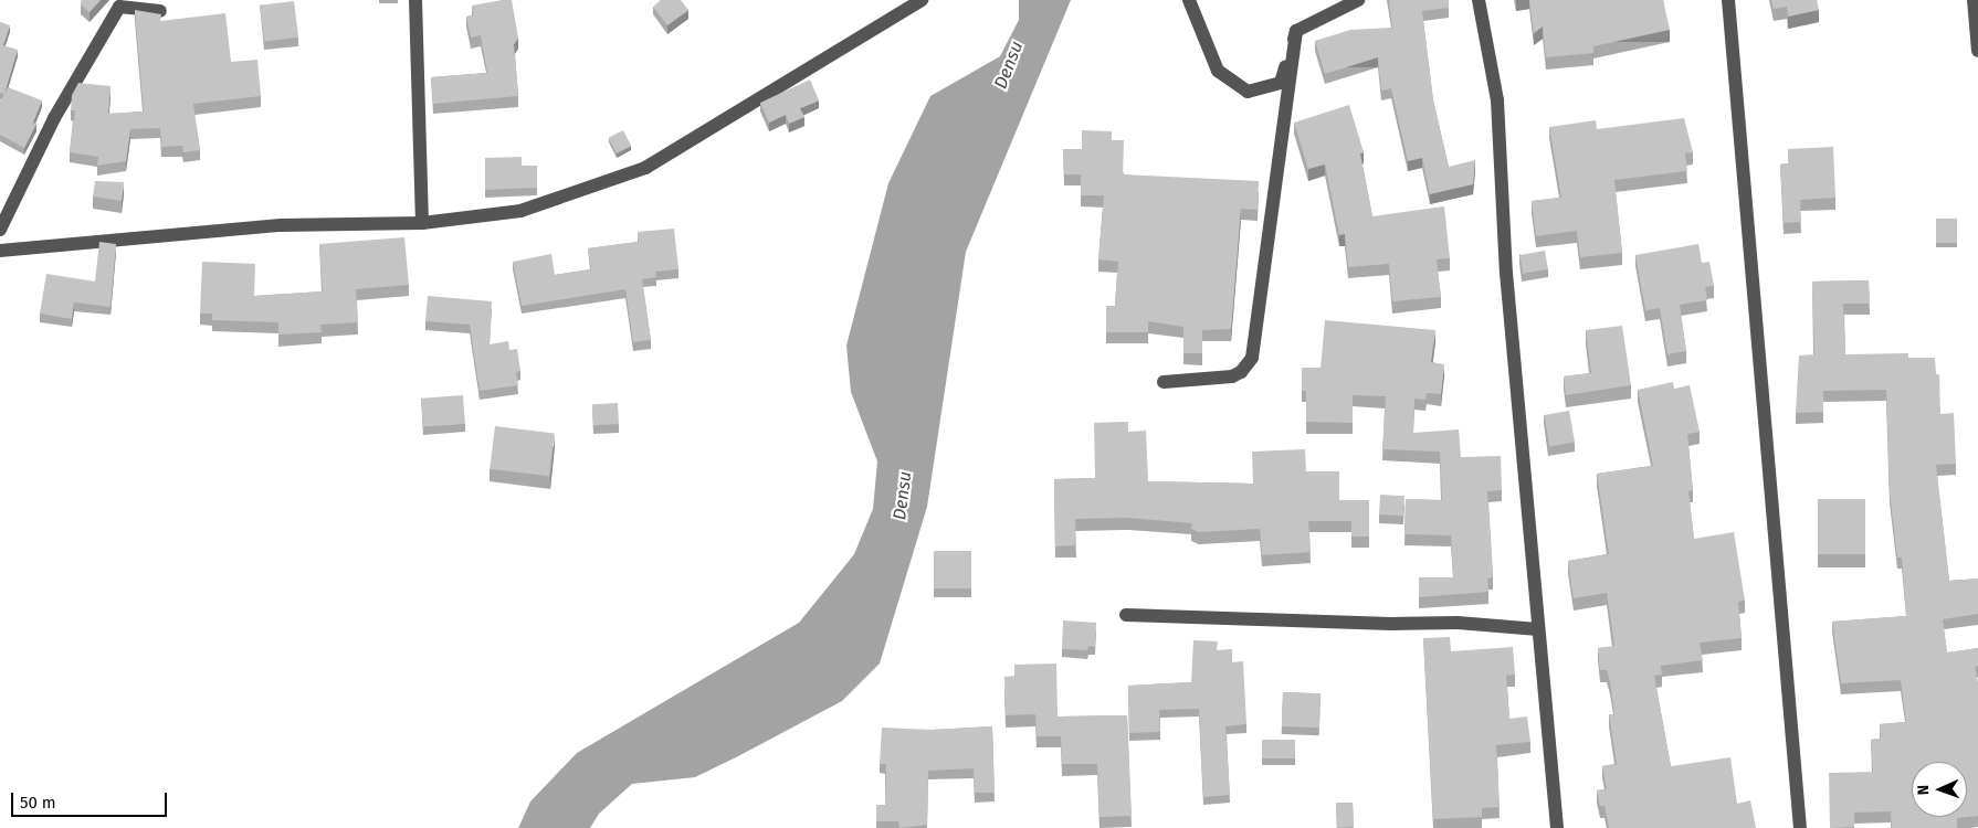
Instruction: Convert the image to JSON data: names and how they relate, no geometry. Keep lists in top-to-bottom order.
{
  "water": ["Densu"],
  "scale_bar": "50 m",
  "north": "left"
}
